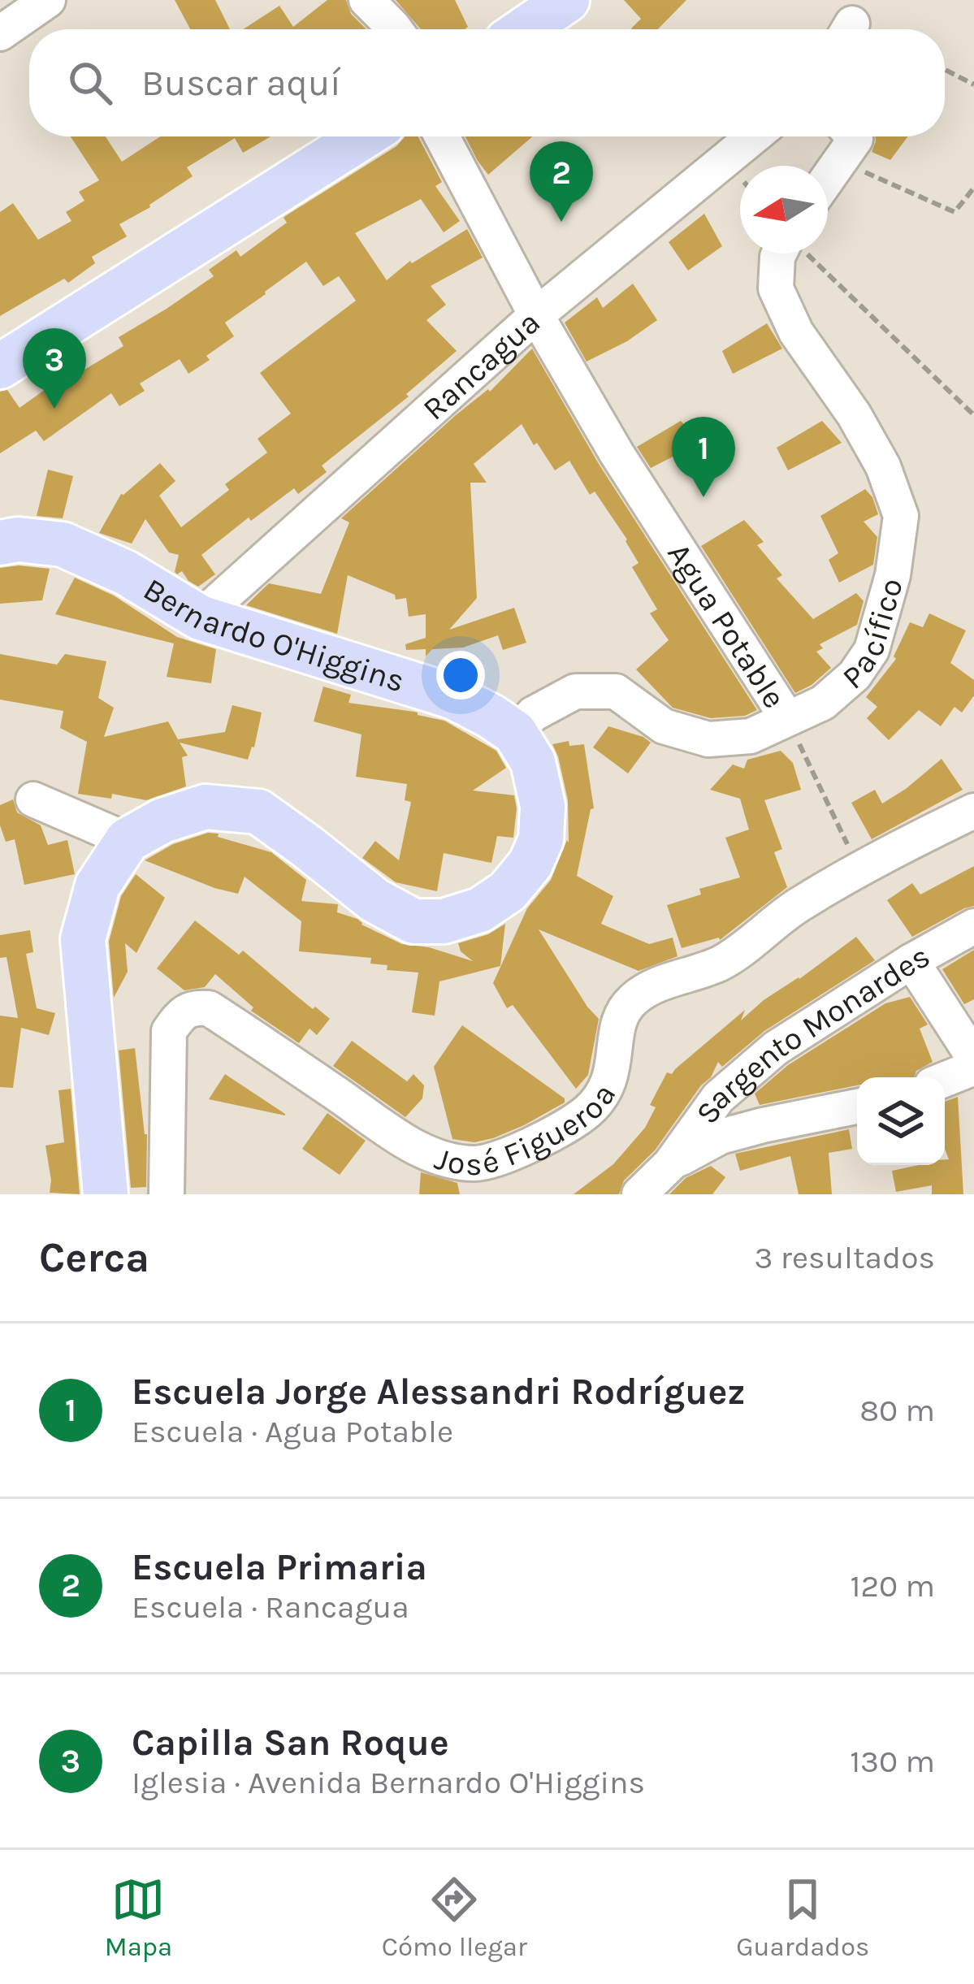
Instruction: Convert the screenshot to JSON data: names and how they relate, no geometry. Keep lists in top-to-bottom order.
{
  "streets": {
    "main road": ["Bernardo O'Higgins"],
    "street": [
      "Rancagua",
      "Agua Potable",
      "Pacífico",
      "Sargento Monardes",
      "José Figueroa"
    ]
  },
  "crossings": [
    ["Rancagua", "Agua Potable"],
    ["Rancagua", "Bernardo O'Higgins"],
    ["Agua Potable", "Pacífico"],
    ["Pacífico", "Bernardo O'Higgins"]
  ],
  "north": "left",
  "page": {
    "search": "Buscar aquí",
    "pins": ["2", "3", "1"],
    "heading": ["Cerca", "3 resultados"],
    "list": [
      {
        "mark": "1",
        "name": "Escuela Jorge Alessandri Rodríguez",
        "note": "Escuela · Agua Potable",
        "value": "80 m"
      },
      {
        "mark": "2",
        "name": "Escuela Primaria",
        "note": "Escuela · Rancagua",
        "value": "120 m"
      },
      {
        "mark": "3",
        "name": "Capilla San Roque",
        "note": "Iglesia · Avenida Bernardo O'Higgins",
        "value": "130 m"
      }
    ],
    "nav": ["Mapa", "Cómo llegar", "Guardados"]
  }
}
